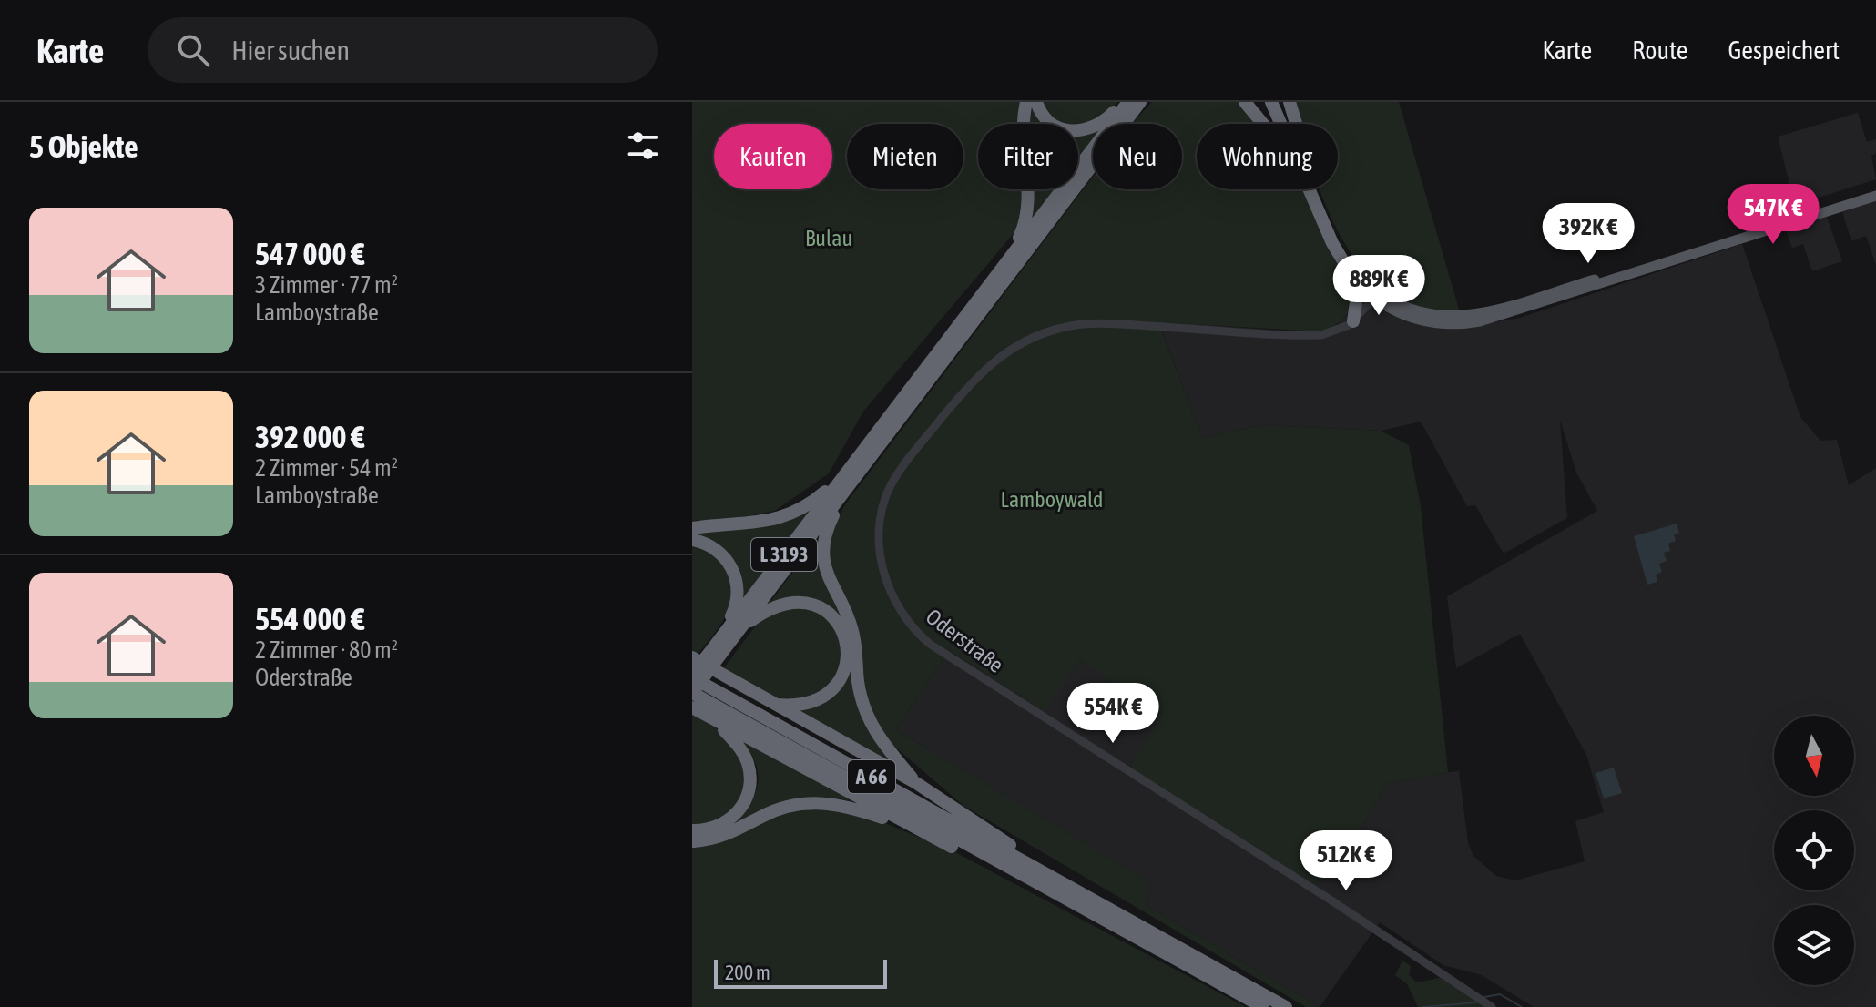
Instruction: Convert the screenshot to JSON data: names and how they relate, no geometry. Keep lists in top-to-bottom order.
{
  "streets": {
    "highway": ["L 3193", "A 66"],
    "street": ["Oderstraße"]
  },
  "crossings": [
    ["L 3193", "A 66"]
  ],
  "parks": ["Bulau", "Lamboywald"],
  "scale_bar": "200 m",
  "north": "bottom",
  "page": {
    "header": "Karte",
    "search": "Hier suchen",
    "nav": ["Karte", "Route", "Gespeichert"],
    "heading": "5 Objekte",
    "chip": [
      "Kaufen",
      "Mieten",
      "Filter",
      "Neu",
      "Wohnung"
    ],
    "price": [
      "547K €",
      "392K €",
      "889K €",
      "554K €",
      "512K €"
    ],
    "list": [
      {
        "name": "547 000 €",
        "note": "3 Zimmer · 77 m² · Lamboystraße"
      },
      {
        "name": "392 000 €",
        "note": "2 Zimmer · 54 m² · Lamboystraße"
      },
      {
        "name": "554 000 €",
        "note": "2 Zimmer · 80 m² · Oderstraße"
      }
    ],
    "scale": "200 m"
  }
}
